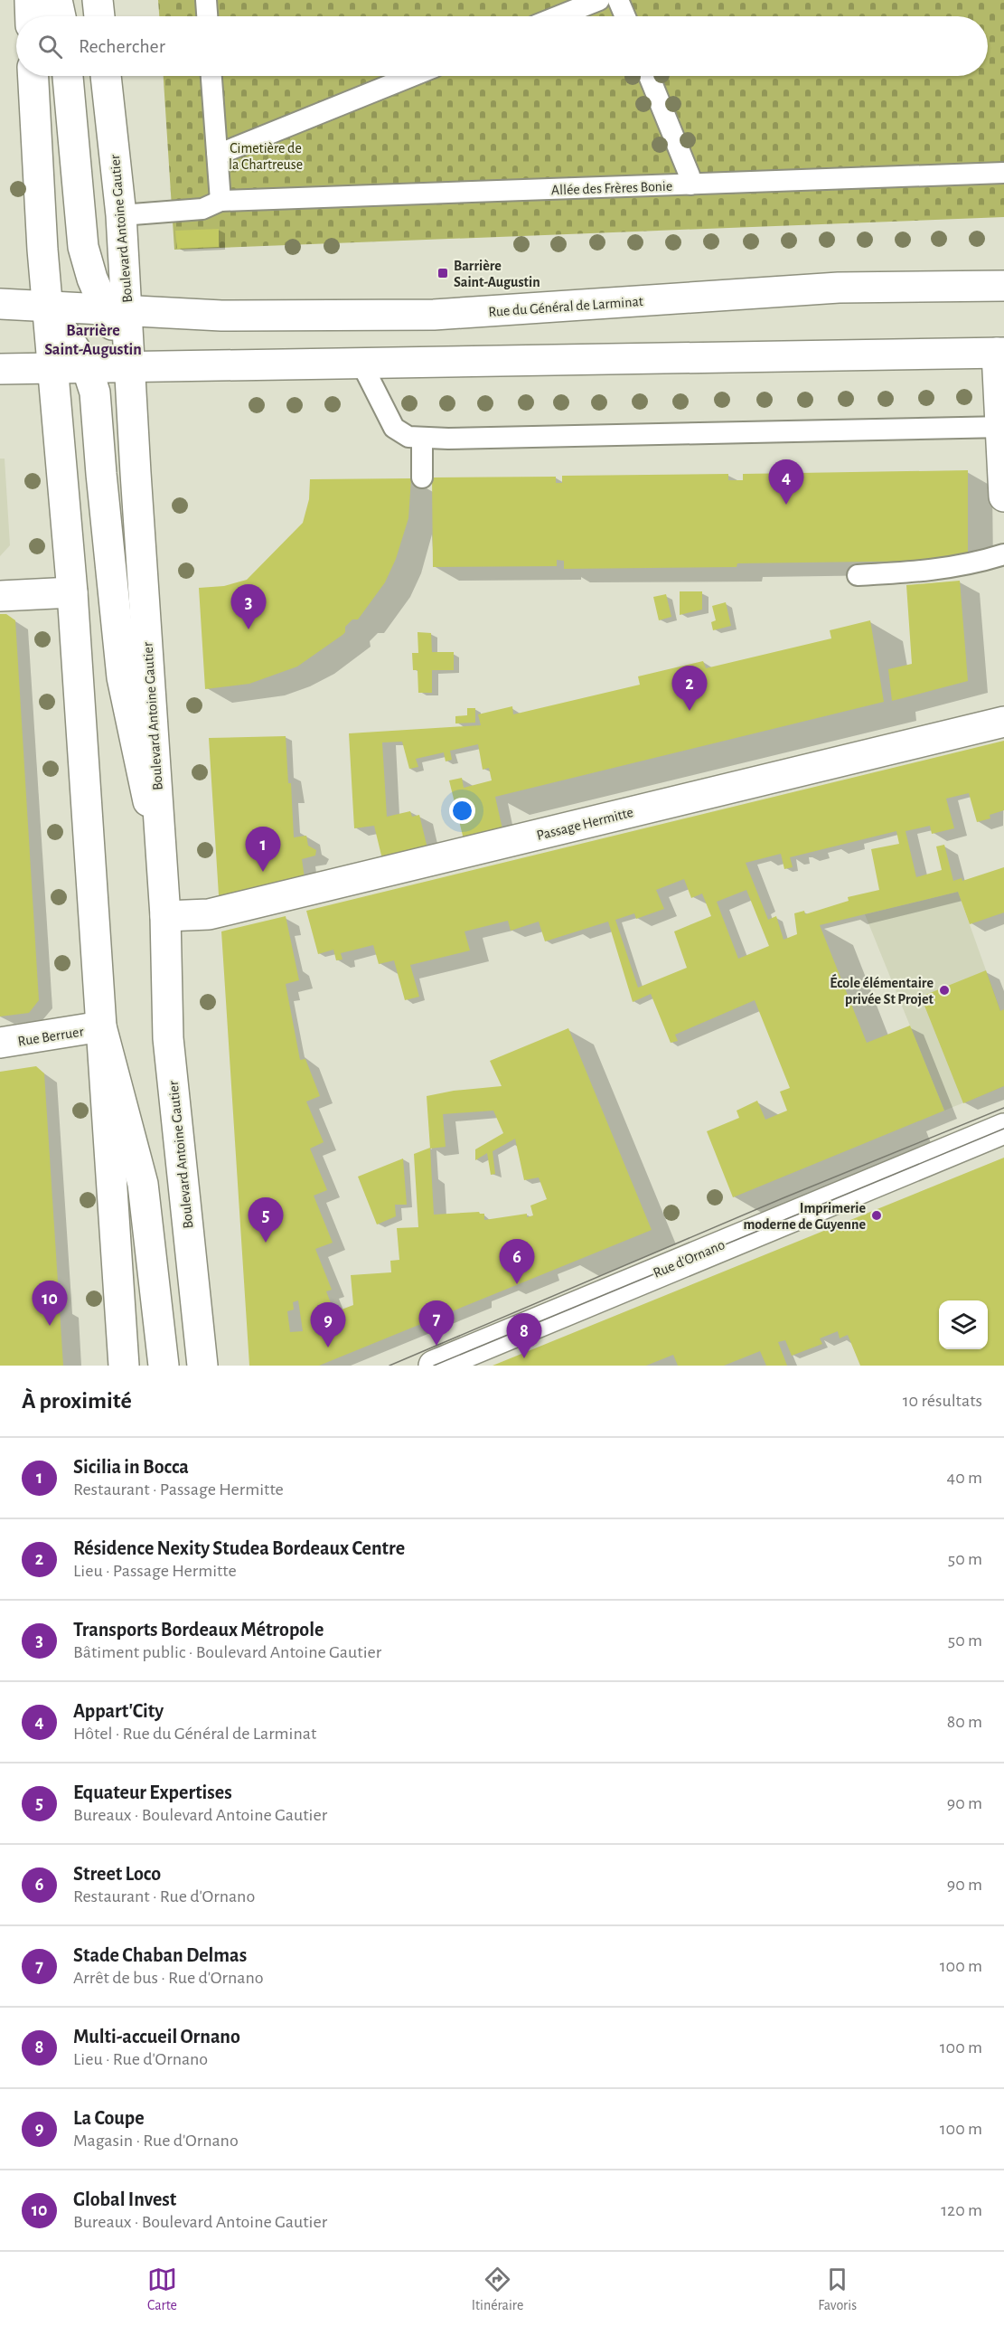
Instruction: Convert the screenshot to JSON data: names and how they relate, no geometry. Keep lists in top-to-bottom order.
{
  "streets": {
    "main road": [
      "Boulevard Antoine Gautier",
      "Rue du Général de Larminat",
      "Passage Hermitte",
      "Rue Berruer",
      "Rue d'Ornano"
    ],
    "lane": ["Allée des Frères Bonie"]
  },
  "crossings": [
    ["Allée des Frères Bonie", "Boulevard Antoine Gautier"],
    ["Boulevard Antoine Gautier", "Rue du Général de Larminat"],
    ["Boulevard Antoine Gautier", "Passage Hermitte"]
  ],
  "districts": ["Barrière Saint-Augustin"],
  "parks": ["Cimetière de la Chartreuse"],
  "places": {
    "transit": ["Barrière Saint-Augustin"],
    "other": ["École élémentaire privée St Projet", "Imprimerie moderne de Guyenne"]
  },
  "page": {
    "search": "Rechercher",
    "pins": [
      "4",
      "3",
      "2",
      "1",
      "5",
      "6",
      "10",
      "7",
      "9",
      "8"
    ],
    "heading": ["À proximité", "10 résultats"],
    "list": [
      {
        "mark": "1",
        "name": "Sicilia in Bocca",
        "note": "Restaurant · Passage Hermitte",
        "value": "40 m"
      },
      {
        "mark": "2",
        "name": "Résidence Nexity Studea Bordeaux Centre",
        "note": "Lieu · Passage Hermitte",
        "value": "50 m"
      },
      {
        "mark": "3",
        "name": "Transports Bordeaux Métropole",
        "note": "Bâtiment public · Boulevard Antoine Gautier",
        "value": "50 m"
      },
      {
        "mark": "4",
        "name": "Appart'City",
        "note": "Hôtel · Rue du Général de Larminat",
        "value": "80 m"
      },
      {
        "mark": "5",
        "name": "Equateur Expertises",
        "note": "Bureaux · Boulevard Antoine Gautier",
        "value": "90 m"
      },
      {
        "mark": "6",
        "name": "Street Loco",
        "note": "Restaurant · Rue d'Ornano",
        "value": "90 m"
      },
      {
        "mark": "7",
        "name": "Stade Chaban Delmas",
        "note": "Arrêt de bus · Rue d'Ornano",
        "value": "100 m"
      },
      {
        "mark": "8",
        "name": "Multi-accueil Ornano",
        "note": "Lieu · Rue d'Ornano",
        "value": "100 m"
      },
      {
        "mark": "9",
        "name": "La Coupe",
        "note": "Magasin · Rue d'Ornano",
        "value": "100 m"
      },
      {
        "mark": "10",
        "name": "Global Invest",
        "note": "Bureaux · Boulevard Antoine Gautier",
        "value": "120 m"
      }
    ],
    "nav": ["Carte", "Itinéraire", "Favoris"]
  }
}
